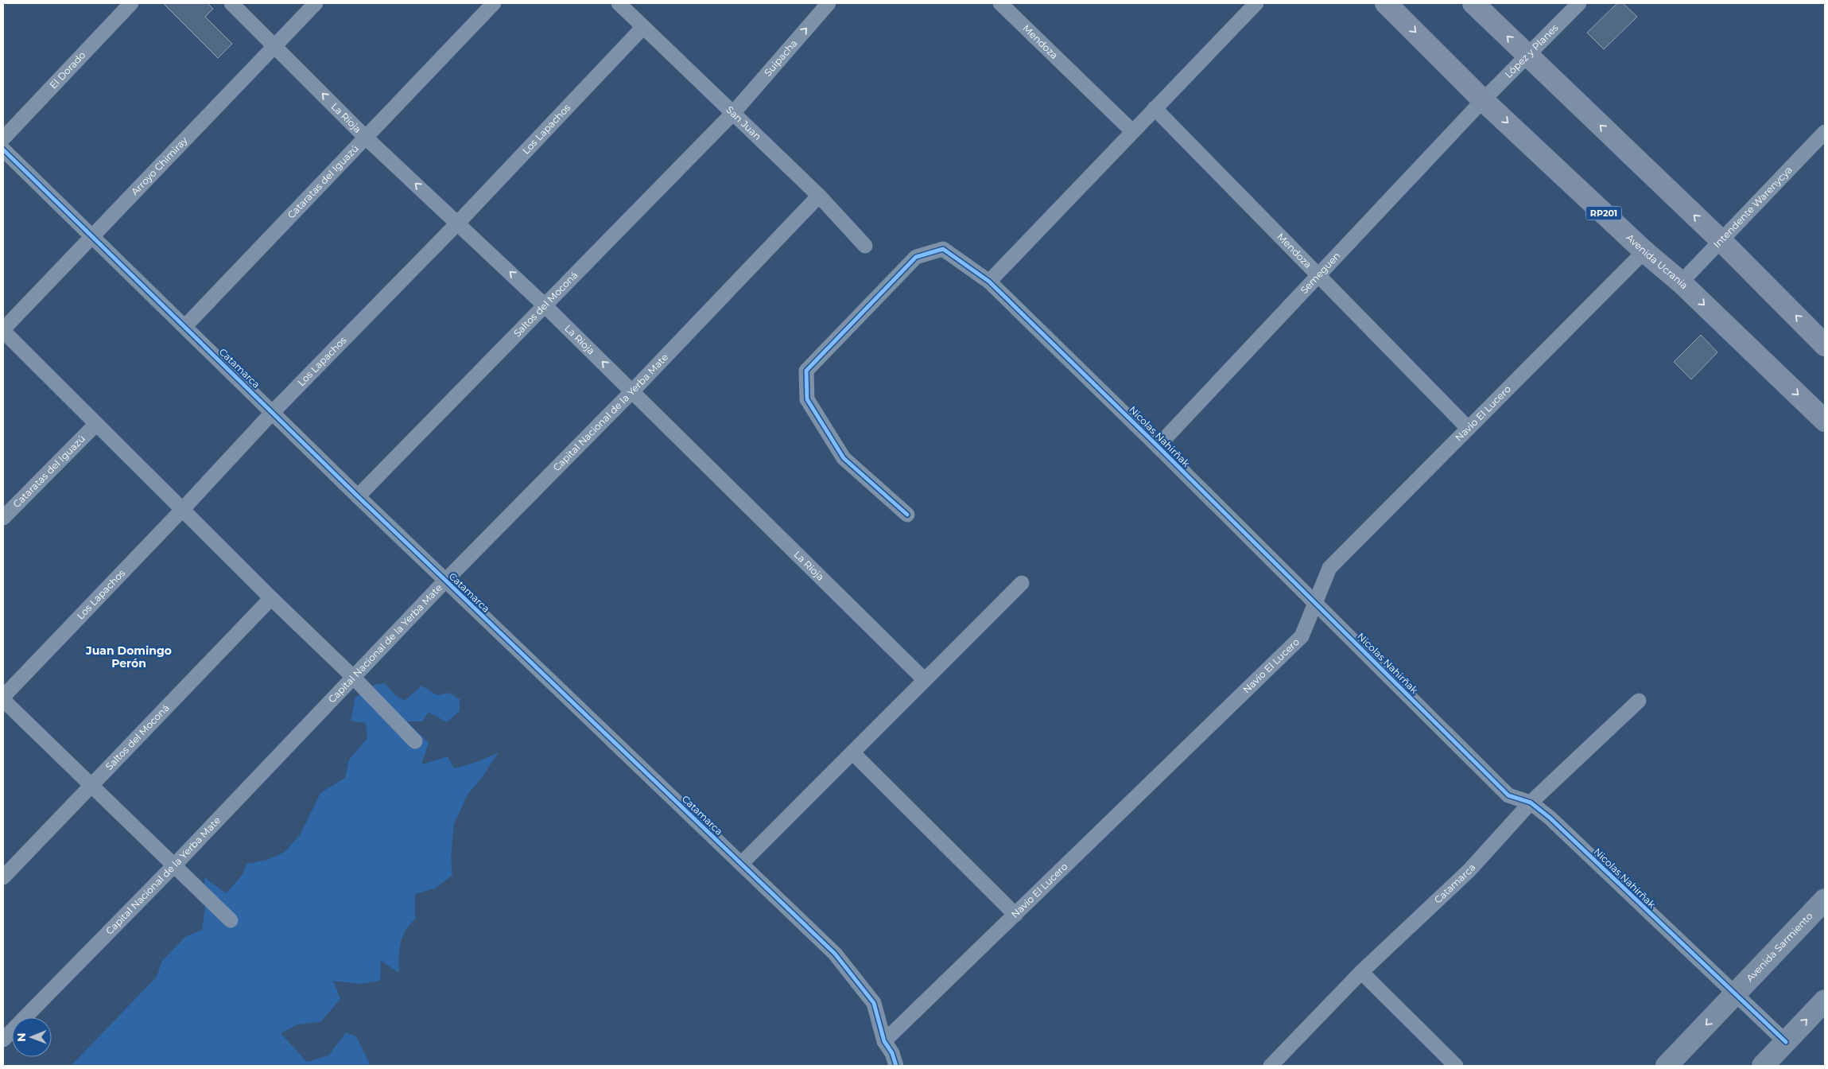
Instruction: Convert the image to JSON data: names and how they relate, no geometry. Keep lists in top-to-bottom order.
{
  "streets": {
    "main road": ["RP201", "Avenida Ucrania", "Avenida Sarmiento"],
    "street": [
      "Mendoza",
      "López y Planes",
      "Suipacha",
      "El Dorado",
      "La Rioja",
      "San Juan",
      "Los Lapachos",
      "Arroyo Chimiray",
      "Cataratas del Iguazú",
      "Intendente Warenycya",
      "Semeguen",
      "Saltos del Moconá",
      "Catamarca",
      "Capital Nacional de la Yerba Mate",
      "Navio El Lucero",
      "Nicolas Nahirñak"
    ]
  },
  "crossings": [
    ["Mendoza", "Semeguen"],
    ["Mendoza", "Navio El Lucero"],
    ["López y Planes", "Avenida Ucrania"],
    ["López y Planes", "Semeguen"],
    ["Suipacha", "San Juan"],
    ["Suipacha", "Saltos del Moconá"],
    ["La Rioja", "Los Lapachos"],
    ["La Rioja", "Arroyo Chimiray"],
    ["La Rioja", "Cataratas del Iguazú"],
    ["La Rioja", "Saltos del Moconá"],
    ["La Rioja", "Capital Nacional de la Yerba Mate"],
    ["San Juan", "Los Lapachos"],
    ["San Juan", "Saltos del Moconá"],
    ["San Juan", "Capital Nacional de la Yerba Mate"],
    ["Los Lapachos", "Catamarca"],
    ["Arroyo Chimiray", "Catamarca"],
    ["Cataratas del Iguazú", "Catamarca"],
    ["Intendente Warenycya", "Avenida Ucrania"],
    ["Avenida Ucrania", "Semeguen"],
    ["Avenida Ucrania", "Navio El Lucero"],
    ["Semeguen", "Nicolas Nahirñak"],
    ["Saltos del Moconá", "Catamarca"],
    ["Catamarca", "Capital Nacional de la Yerba Mate"],
    ["Catamarca", "Navio El Lucero"],
    ["Catamarca", "Nicolas Nahirñak"],
    ["Navio El Lucero", "Nicolas Nahirñak"],
    ["Nicolas Nahirñak", "Avenida Sarmiento"]
  ],
  "one_way": ["Suipacha", "La Rioja"],
  "districts": ["Juan Domingo Perón"],
  "north": "left"
}
